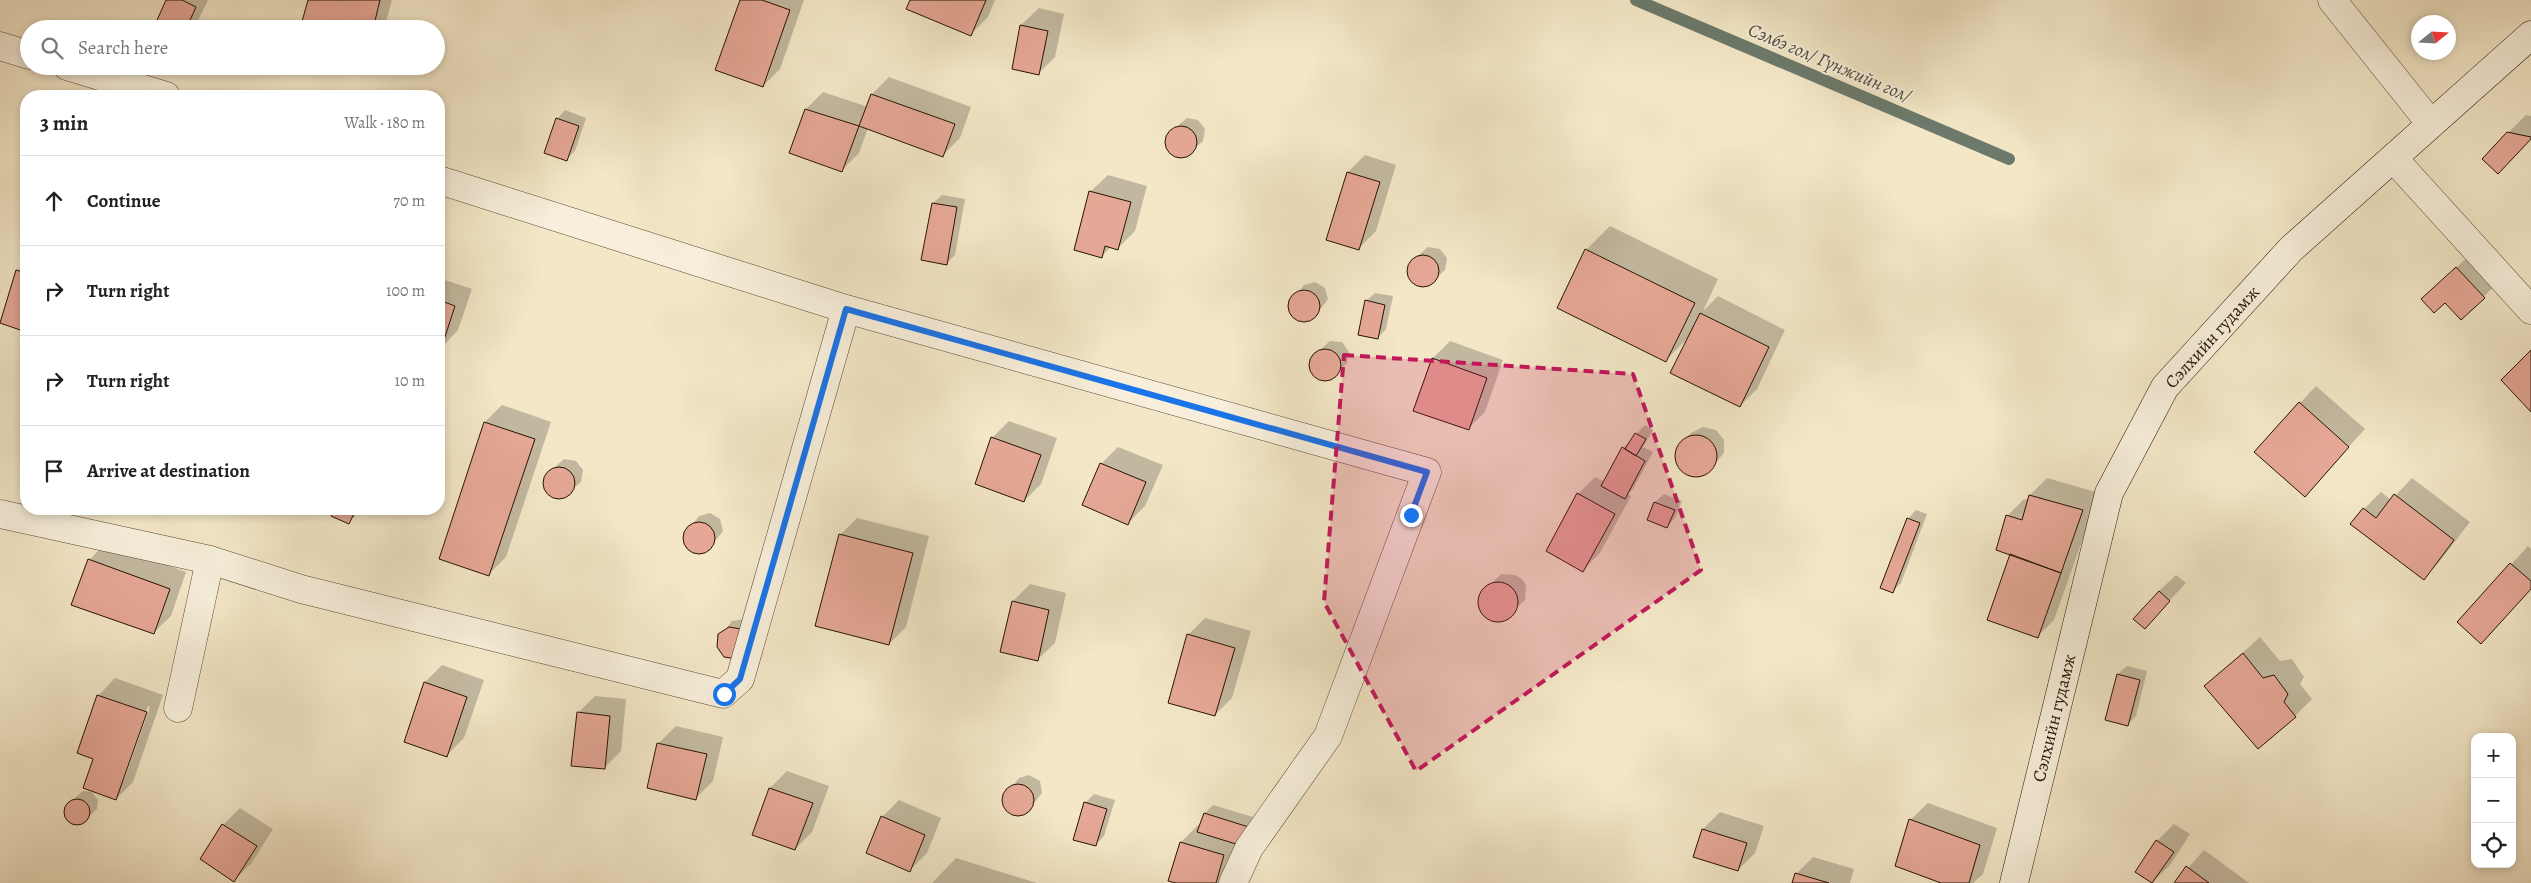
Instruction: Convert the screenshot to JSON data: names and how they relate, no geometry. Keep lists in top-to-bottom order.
{
  "streets": {
    "street": ["Сэлхийн гудамж"]
  },
  "water": ["Сэлбэ гол/ Гүнжийн гол/"],
  "north": "right",
  "page": {
    "search": "Search here",
    "heading": ["3 min", "Walk · 180 m"],
    "list": [
      ["Continue", "70 m"],
      ["Turn right", "100 m"],
      ["Turn right", "10 m"],
      "Arrive at destination"
    ],
    "map_buttons": ["+", "−"]
  }
}
